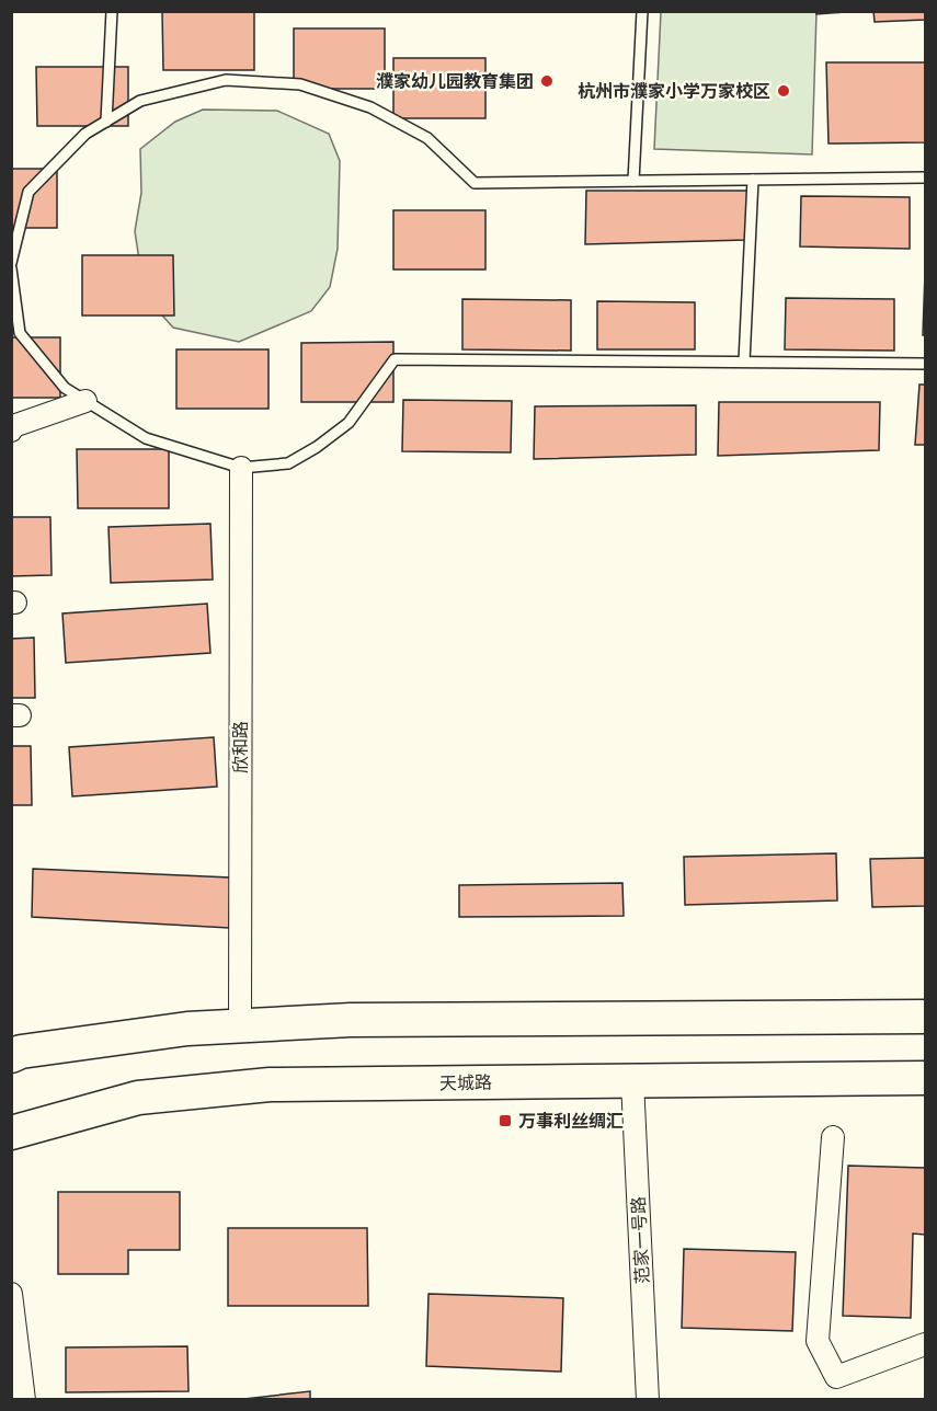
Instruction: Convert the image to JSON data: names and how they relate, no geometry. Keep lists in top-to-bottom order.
{
  "streets": {
    "main road": ["天城路"],
    "street": ["欣和路", "范家一号路"]
  },
  "crossings": [
    ["天城路", "范家一号路"]
  ],
  "places": {
    "other": ["濮家幼儿园教育集团", "杭州市濮家小学万家校区"],
    "transit": ["万事利丝绸汇"]
  }
}
